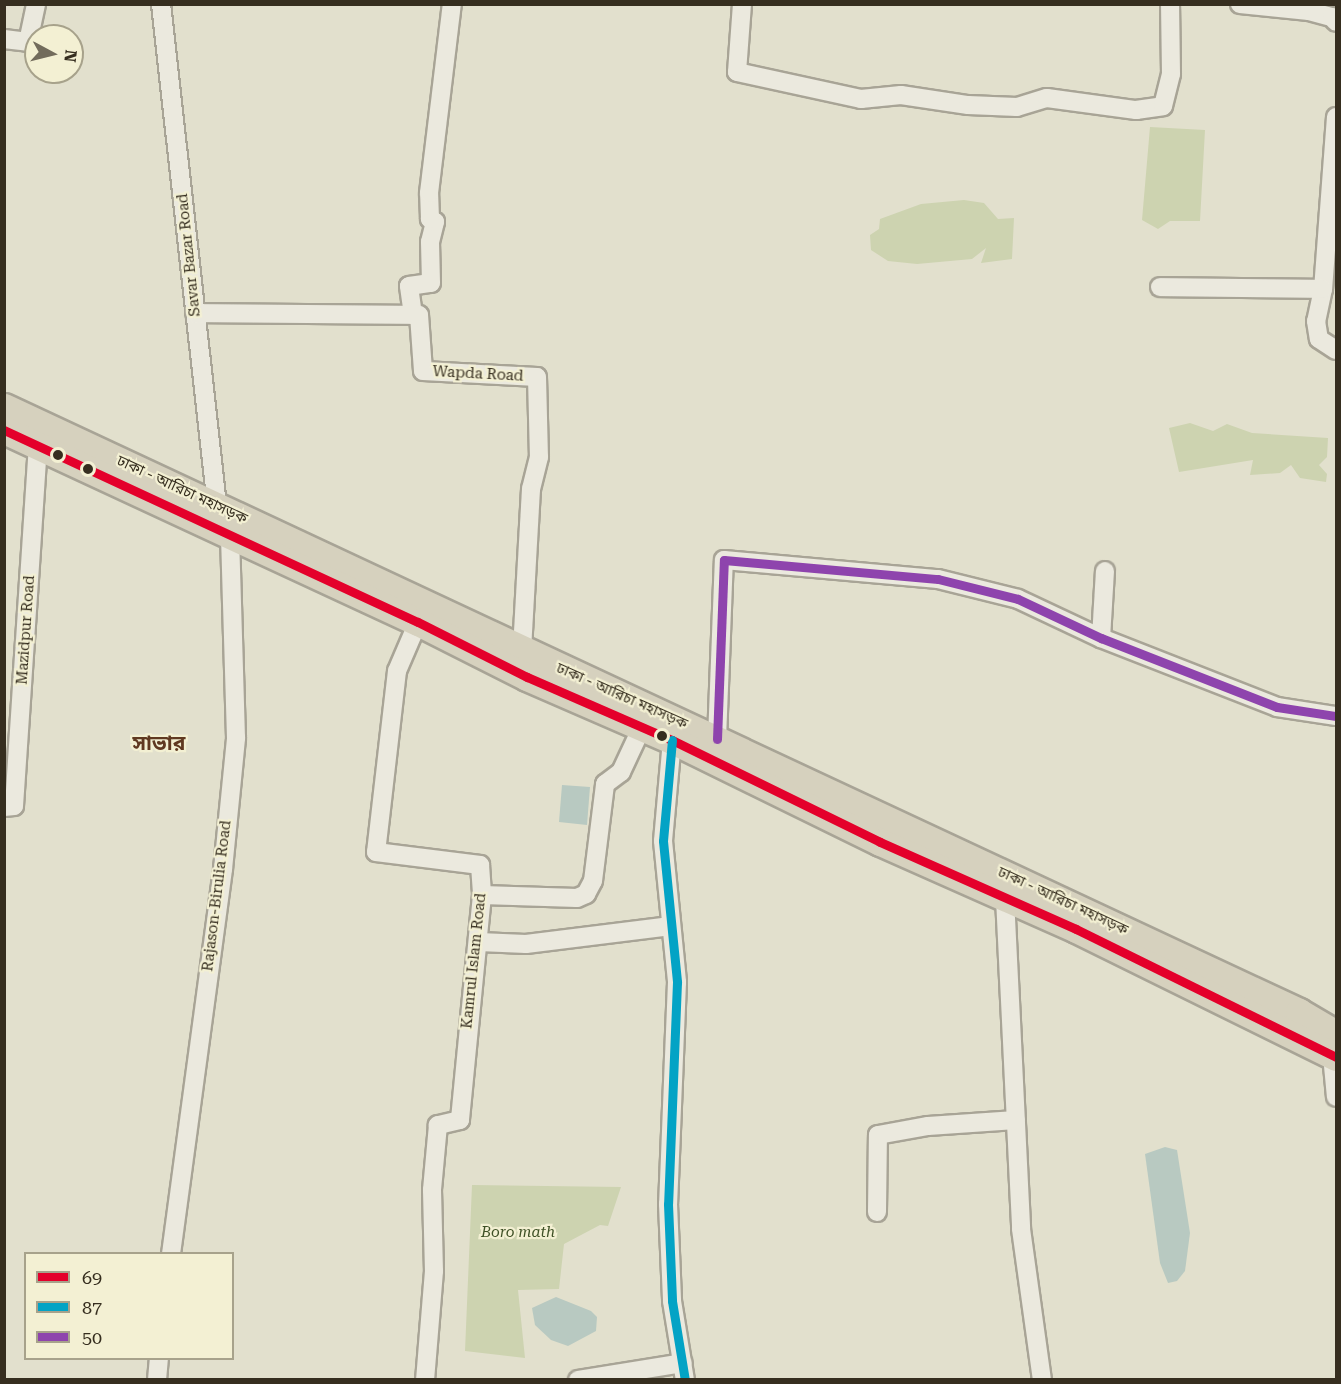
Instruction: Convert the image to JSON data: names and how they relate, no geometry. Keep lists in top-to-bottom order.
{
  "streets": {
    "highway": ["ঢাকা - আরিচা মহাসড়ক"],
    "street": [
      "Savar Bazar Road",
      "Wapda Road",
      "Mazidpur Road",
      "Rajason-Birulia Road",
      "Kamrul Islam Road"
    ]
  },
  "crossings": [
    ["Savar Bazar Road", "ঢাকা - আরিচা মহাসড়ক"],
    ["Wapda Road", "ঢাকা - আরিচা মহাসড়ক"],
    ["ঢাকা - আরিচা মহাসড়ক", "Mazidpur Road"],
    ["ঢাকা - আরিচা মহাসড়ক", "Rajason-Birulia Road"],
    ["ঢাকা - আরিচা মহাসড়ক", "Kamrul Islam Road"]
  ],
  "districts": ["সাভার"],
  "parks": ["Boro math"],
  "lines": ["transit line 69", "transit line 50", "transit line 87"],
  "legend": ["69", "87", "50"],
  "north": "right"
}
